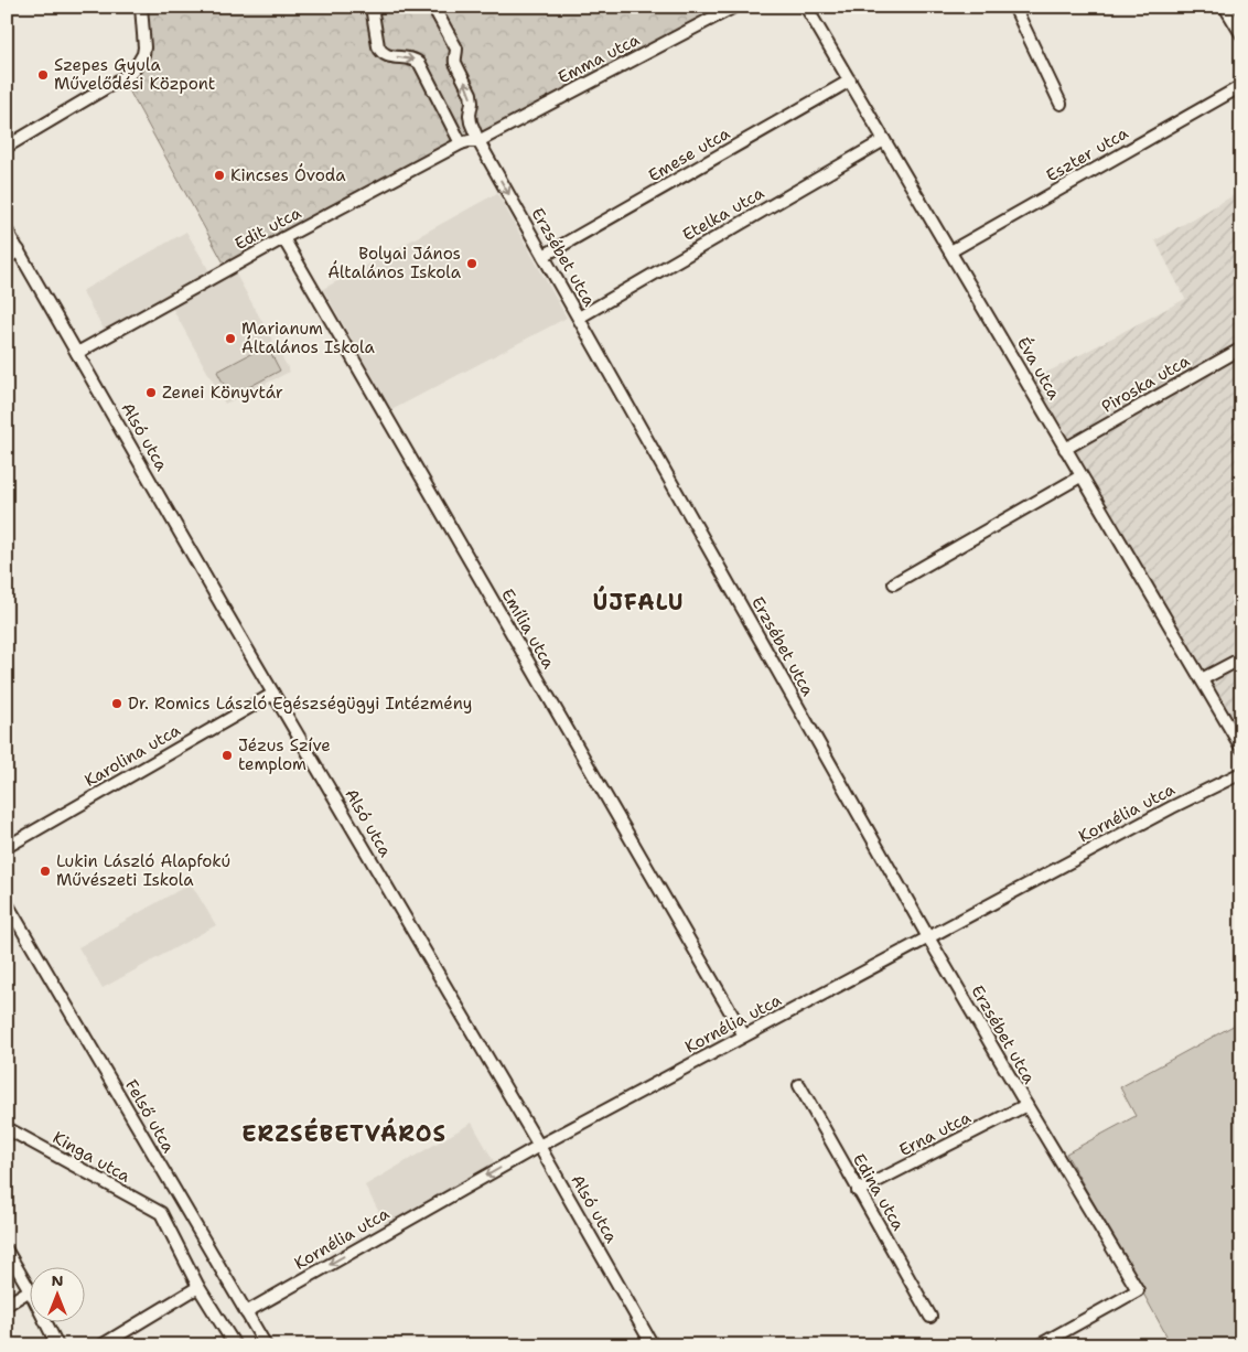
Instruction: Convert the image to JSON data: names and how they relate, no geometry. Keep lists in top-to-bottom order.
{
  "streets": {
    "street": [
      "Emma utca",
      "Emese utca",
      "Eszter utca",
      "Etelka utca",
      "Edit utca",
      "Erzsébet utca",
      "Éva utca",
      "Piroska utca",
      "Alsó utca",
      "Emília utca",
      "Karolina utca",
      "Kornélia utca",
      "Felső utca",
      "Erna utca",
      "Kinga utca",
      "Edina utca"
    ]
  },
  "crossings": [
    ["Emma utca", "Edit utca"],
    ["Emma utca", "Erzsébet utca"],
    ["Emese utca", "Erzsébet utca"],
    ["Emese utca", "Éva utca"],
    ["Eszter utca", "Éva utca"],
    ["Etelka utca", "Erzsébet utca"],
    ["Etelka utca", "Éva utca"],
    ["Edit utca", "Erzsébet utca"],
    ["Edit utca", "Alsó utca"],
    ["Edit utca", "Emília utca"],
    ["Erzsébet utca", "Kornélia utca"],
    ["Erzsébet utca", "Erna utca"],
    ["Éva utca", "Piroska utca"],
    ["Alsó utca", "Karolina utca"],
    ["Alsó utca", "Kornélia utca"],
    ["Emília utca", "Kornélia utca"],
    ["Kornélia utca", "Felső utca"],
    ["Erna utca", "Edina utca"]
  ],
  "districts": ["ÚJFALU", "ERZSÉBETVÁROS"],
  "places": [
    "Szepes Gyula Művelődési Központ",
    "Kincses Óvoda",
    "Bolyai János Általános Iskola",
    "Marianum Általános Iskola",
    "Zenei Könyvtár",
    "Dr. Romics László Egészségügyi Intézmény",
    "Jézus Szíve templom",
    "Lukin László Alapfokú Művészeti Iskola"
  ],
  "north": "top"
}
